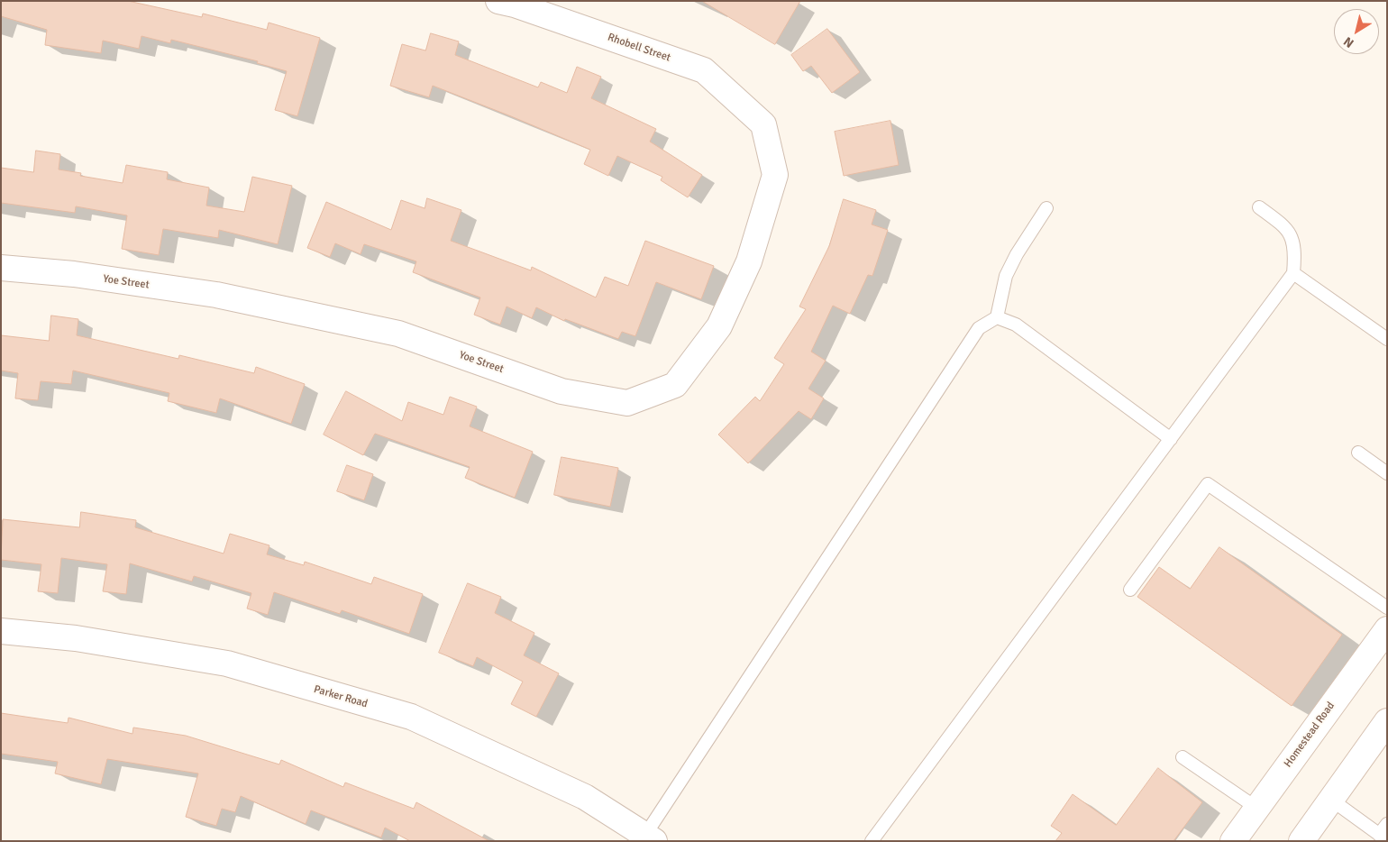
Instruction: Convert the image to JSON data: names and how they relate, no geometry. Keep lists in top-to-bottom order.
{
  "streets": {
    "street": [
      "Rhobell Street",
      "Yoe Street",
      "Parker Road",
      "Homestead Road"
    ]
  },
  "crossings": [
    ["Rhobell Street", "Yoe Street"]
  ],
  "north": "bottom left"
}
